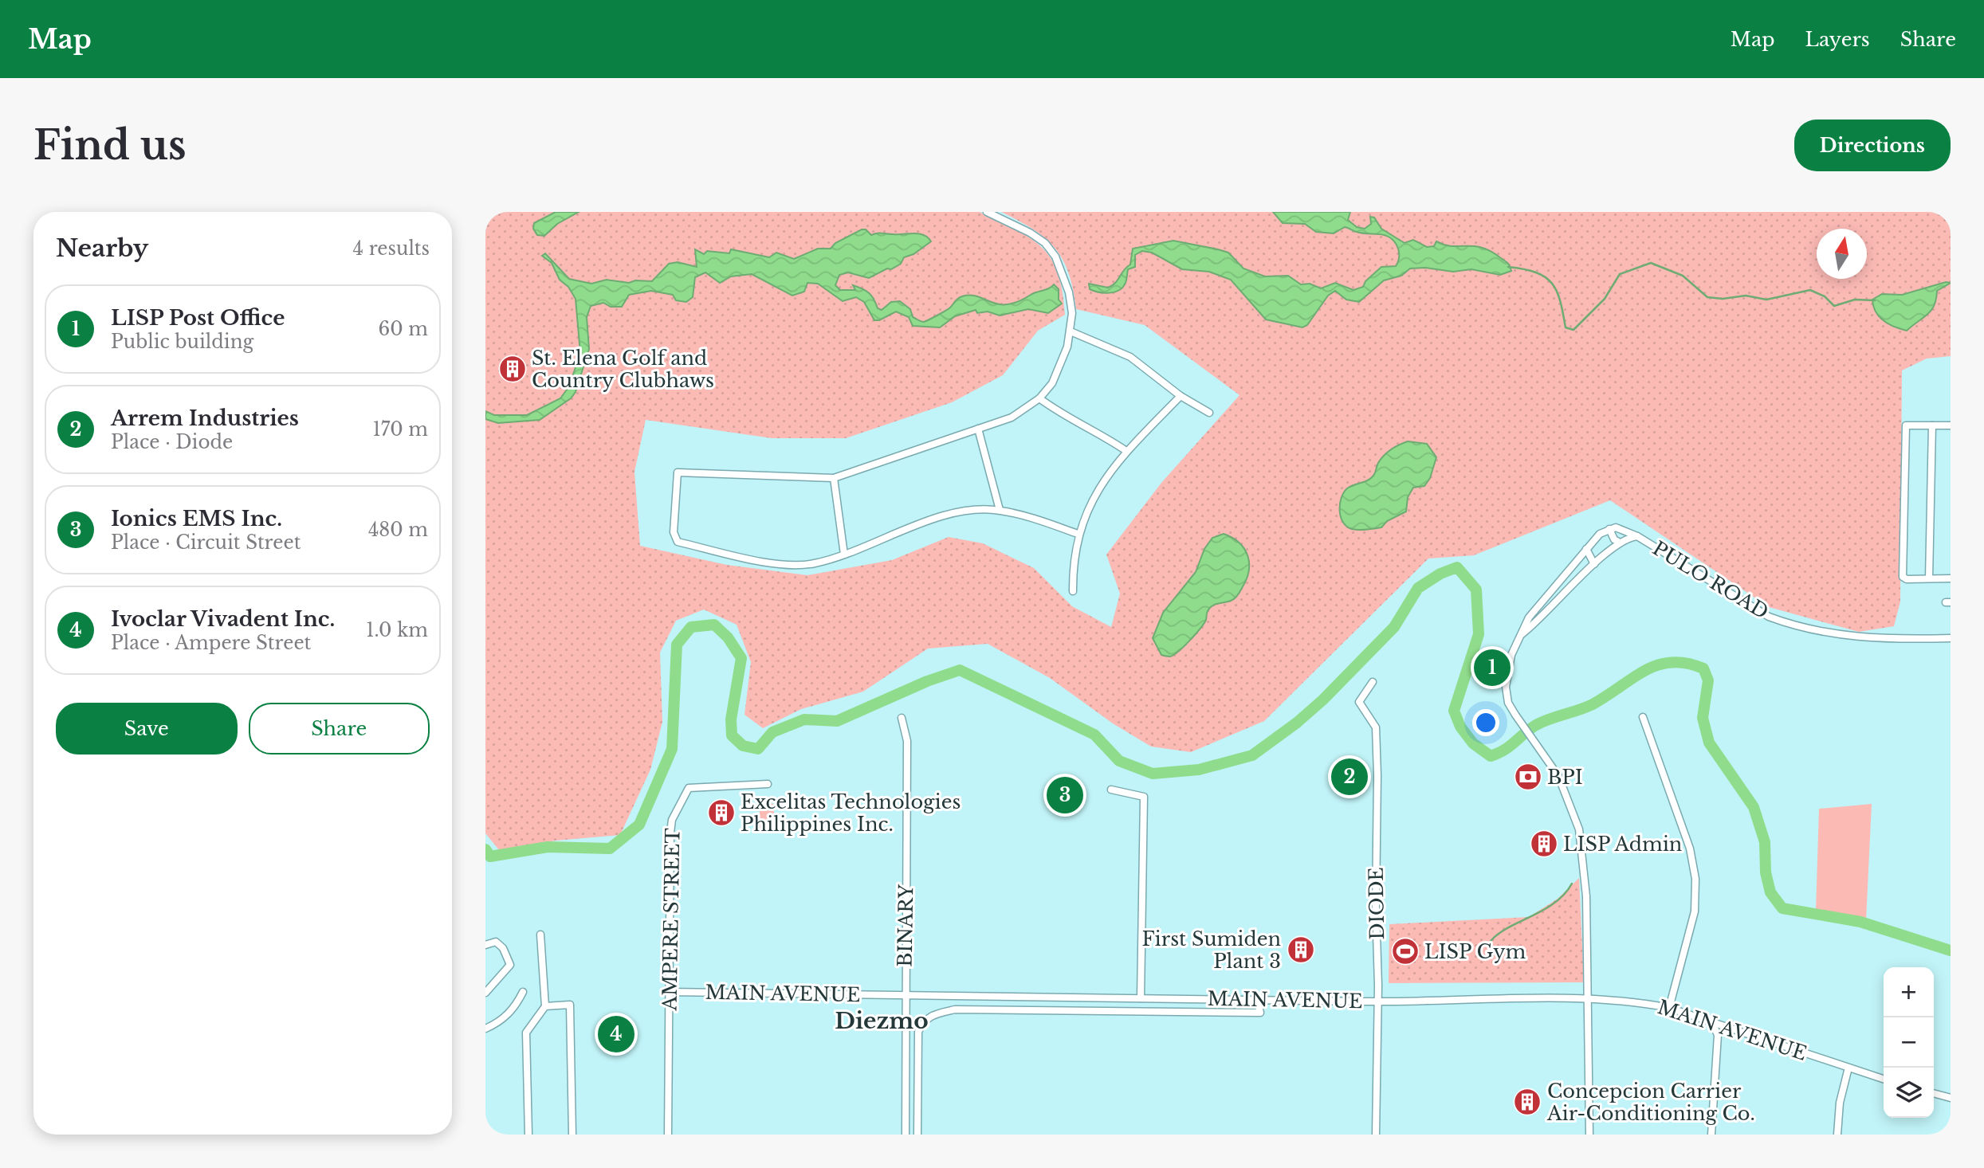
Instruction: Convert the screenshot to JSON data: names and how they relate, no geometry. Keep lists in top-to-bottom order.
{
  "streets": {
    "street": [
      "PULO ROAD",
      "DIODE",
      "AMPERE STREET",
      "BINARY",
      "MAIN AVENUE"
    ]
  },
  "crossings": [
    ["DIODE", "MAIN AVENUE"],
    ["AMPERE STREET", "MAIN AVENUE"],
    ["BINARY", "MAIN AVENUE"]
  ],
  "districts": ["Diezmo"],
  "places": {
    "building": [
      "St. Elena Golf and Country Clubhaws",
      "Excelitas Technologies Philippines Inc.",
      "LISP Admin",
      "First Sumiden Plant 3",
      "Concepcion Carrier Air-Conditioning Co."
    ],
    "bank": ["BPI"],
    "sports": ["LISP Gym"]
  },
  "north": "top",
  "page": {
    "header": "Map",
    "nav": ["Map", "Layers", "Share"],
    "buttons": [
      "Directions",
      ["Save", "Share"]
    ],
    "title": "Find us",
    "heading": ["Nearby", "4 results"],
    "list": [
      {
        "mark": "1",
        "name": "LISP Post Office",
        "note": "Public building",
        "value": "60 m"
      },
      {
        "mark": "2",
        "name": "Arrem Industries",
        "note": "Place · Diode",
        "value": "170 m"
      },
      {
        "mark": "3",
        "name": "Ionics EMS Inc.",
        "note": "Place · Circuit Street",
        "value": "480 m"
      },
      {
        "mark": "4",
        "name": "Ivoclar Vivadent Inc.",
        "note": "Place · Ampere Street",
        "value": "1.0 km"
      }
    ],
    "pins": [
      "1",
      "2",
      "3",
      "4"
    ],
    "map_buttons": ["+", "−"]
  }
}
